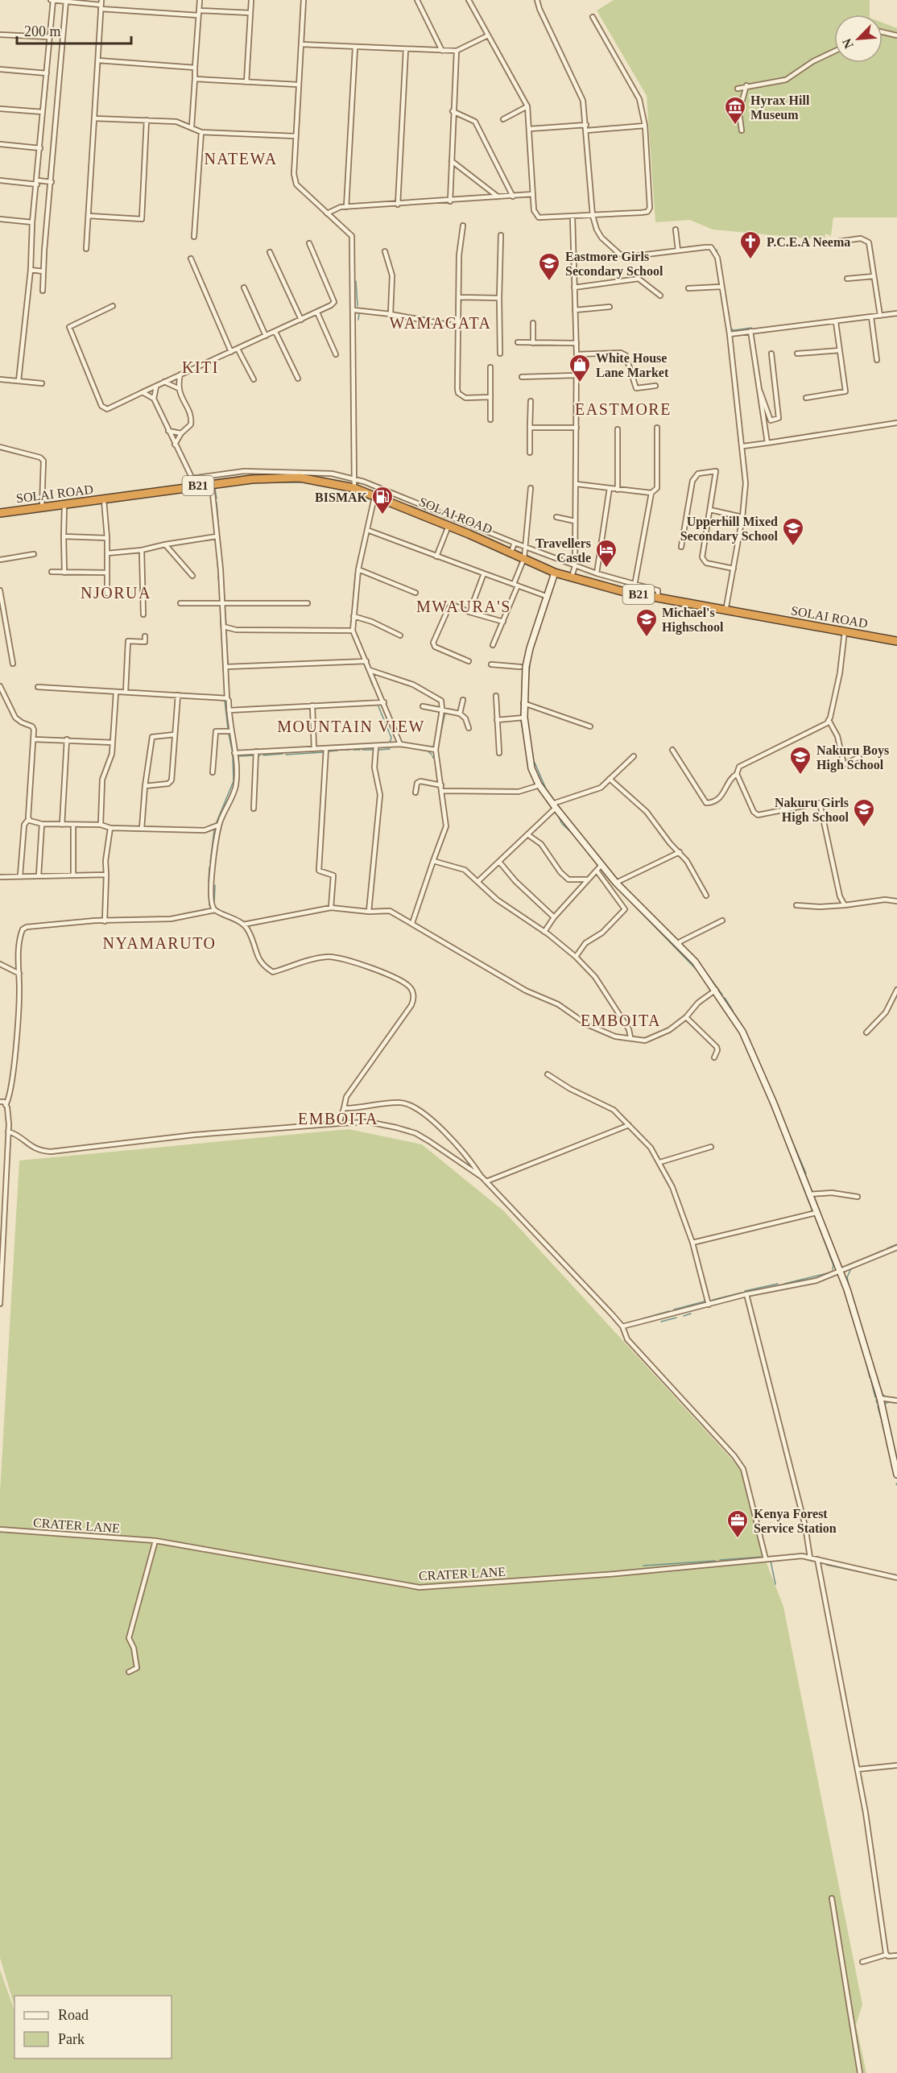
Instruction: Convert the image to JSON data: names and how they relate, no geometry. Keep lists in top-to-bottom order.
{
  "streets": {
    "highway": ["B21", "SOLAI ROAD"],
    "street": ["CRATER LANE"]
  },
  "districts": [
    "NATEWA",
    "WAMAGATA",
    "KITI",
    "EASTMORE",
    "NJORUA",
    "MWAURA'S",
    "MOUNTAIN VIEW",
    "NYAMARUTO",
    "EMBOITA",
    "EMBOITA"
  ],
  "places": {
    "museum": ["Hyrax Hill Museum"],
    "church": ["P.C.E.A Neema"],
    "school or university": [
      "Eastmore Girls Secondary School",
      "Upperhill Mixed Secondary School",
      "Michael's Highschool",
      "Nakuru Boys High School",
      "Nakuru Girls High School"
    ],
    "shop": ["White House Lane Market"],
    "fuel station": ["BISMAK"],
    "hotel": ["Travellers Castle"],
    "office": ["Kenya Forest Service Station"]
  },
  "legend": ["Road", "Park"],
  "scale_bar": "200 m",
  "north": "bottom left"
}
